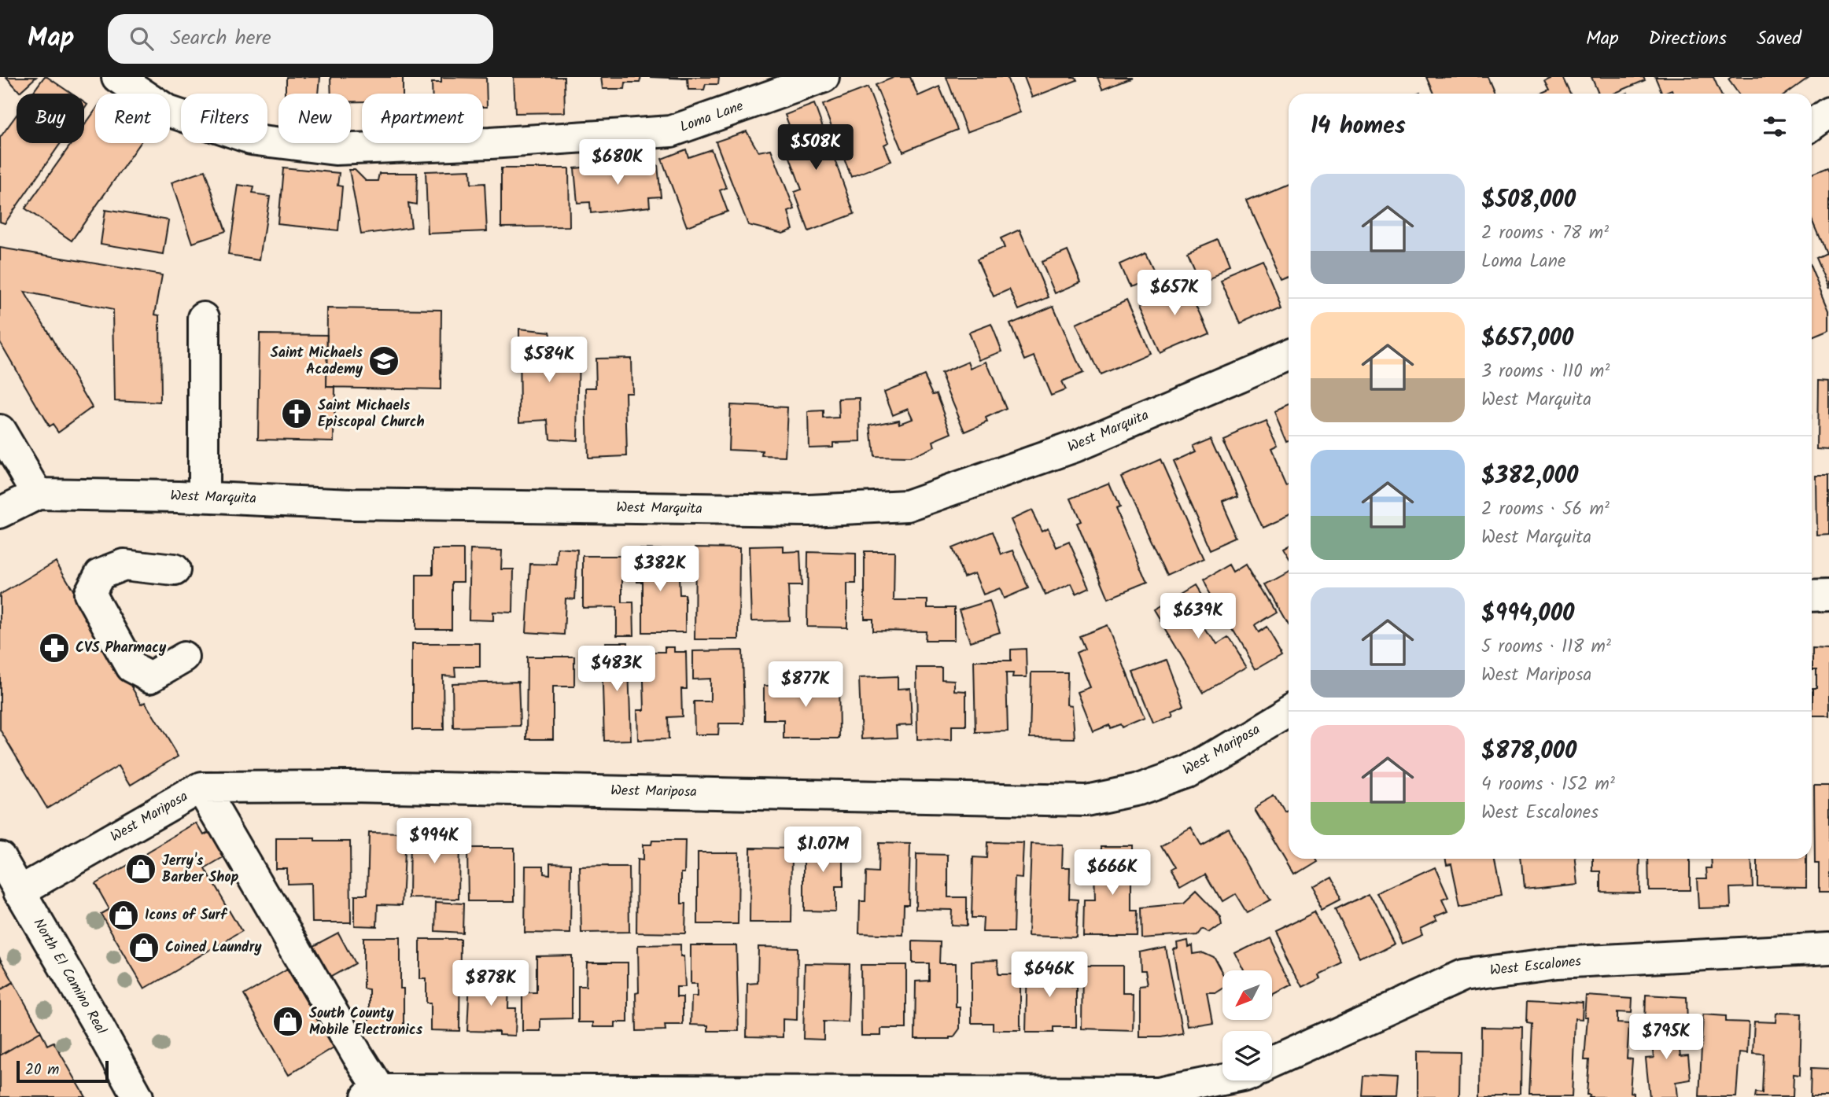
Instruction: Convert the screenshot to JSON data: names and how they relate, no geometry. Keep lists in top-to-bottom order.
{
  "streets": {
    "street": [
      "Loma Lane",
      "West Marquita",
      "West Mariposa",
      "West Escalones",
      "North El Camino Real"
    ]
  },
  "crossings": [
    ["West Mariposa", "North El Camino Real"]
  ],
  "places": {
    "school or university": ["Saint Michaels Academy"],
    "church": ["Saint Michaels Episcopal Church"],
    "pharmacy": ["CVS Pharmacy"],
    "shop": [
      "Jerry's Barber Shop",
      "Icons of Surf",
      "Coined Laundry",
      "South County Mobile Electronics"
    ]
  },
  "scale_bar": "20 m",
  "north": "bottom left",
  "page": {
    "header": "Map",
    "search": "Search here",
    "nav": ["Map", "Directions", "Saved"],
    "chip": [
      "Buy",
      "Rent",
      "Filters",
      "New",
      "Apartment"
    ],
    "heading": "14 homes",
    "price": [
      "$508K",
      "$680K",
      "$657K",
      "$584K",
      "$382K",
      "$639K",
      "$483K",
      "$877K",
      "$994K",
      "$1.07M",
      "$666K",
      "$646K",
      "$878K",
      "$795K"
    ],
    "list": [
      {
        "name": "$508,000",
        "note": "2 rooms · 78 m² · Loma Lane"
      },
      {
        "name": "$657,000",
        "note": "3 rooms · 110 m² · West Marquita"
      },
      {
        "name": "$382,000",
        "note": "2 rooms · 56 m² · West Marquita"
      },
      {
        "name": "$994,000",
        "note": "5 rooms · 118 m² · West Mariposa"
      },
      {
        "name": "$878,000",
        "note": "4 rooms · 152 m² · West Escalones"
      }
    ],
    "scale": "20 m"
  }
}
